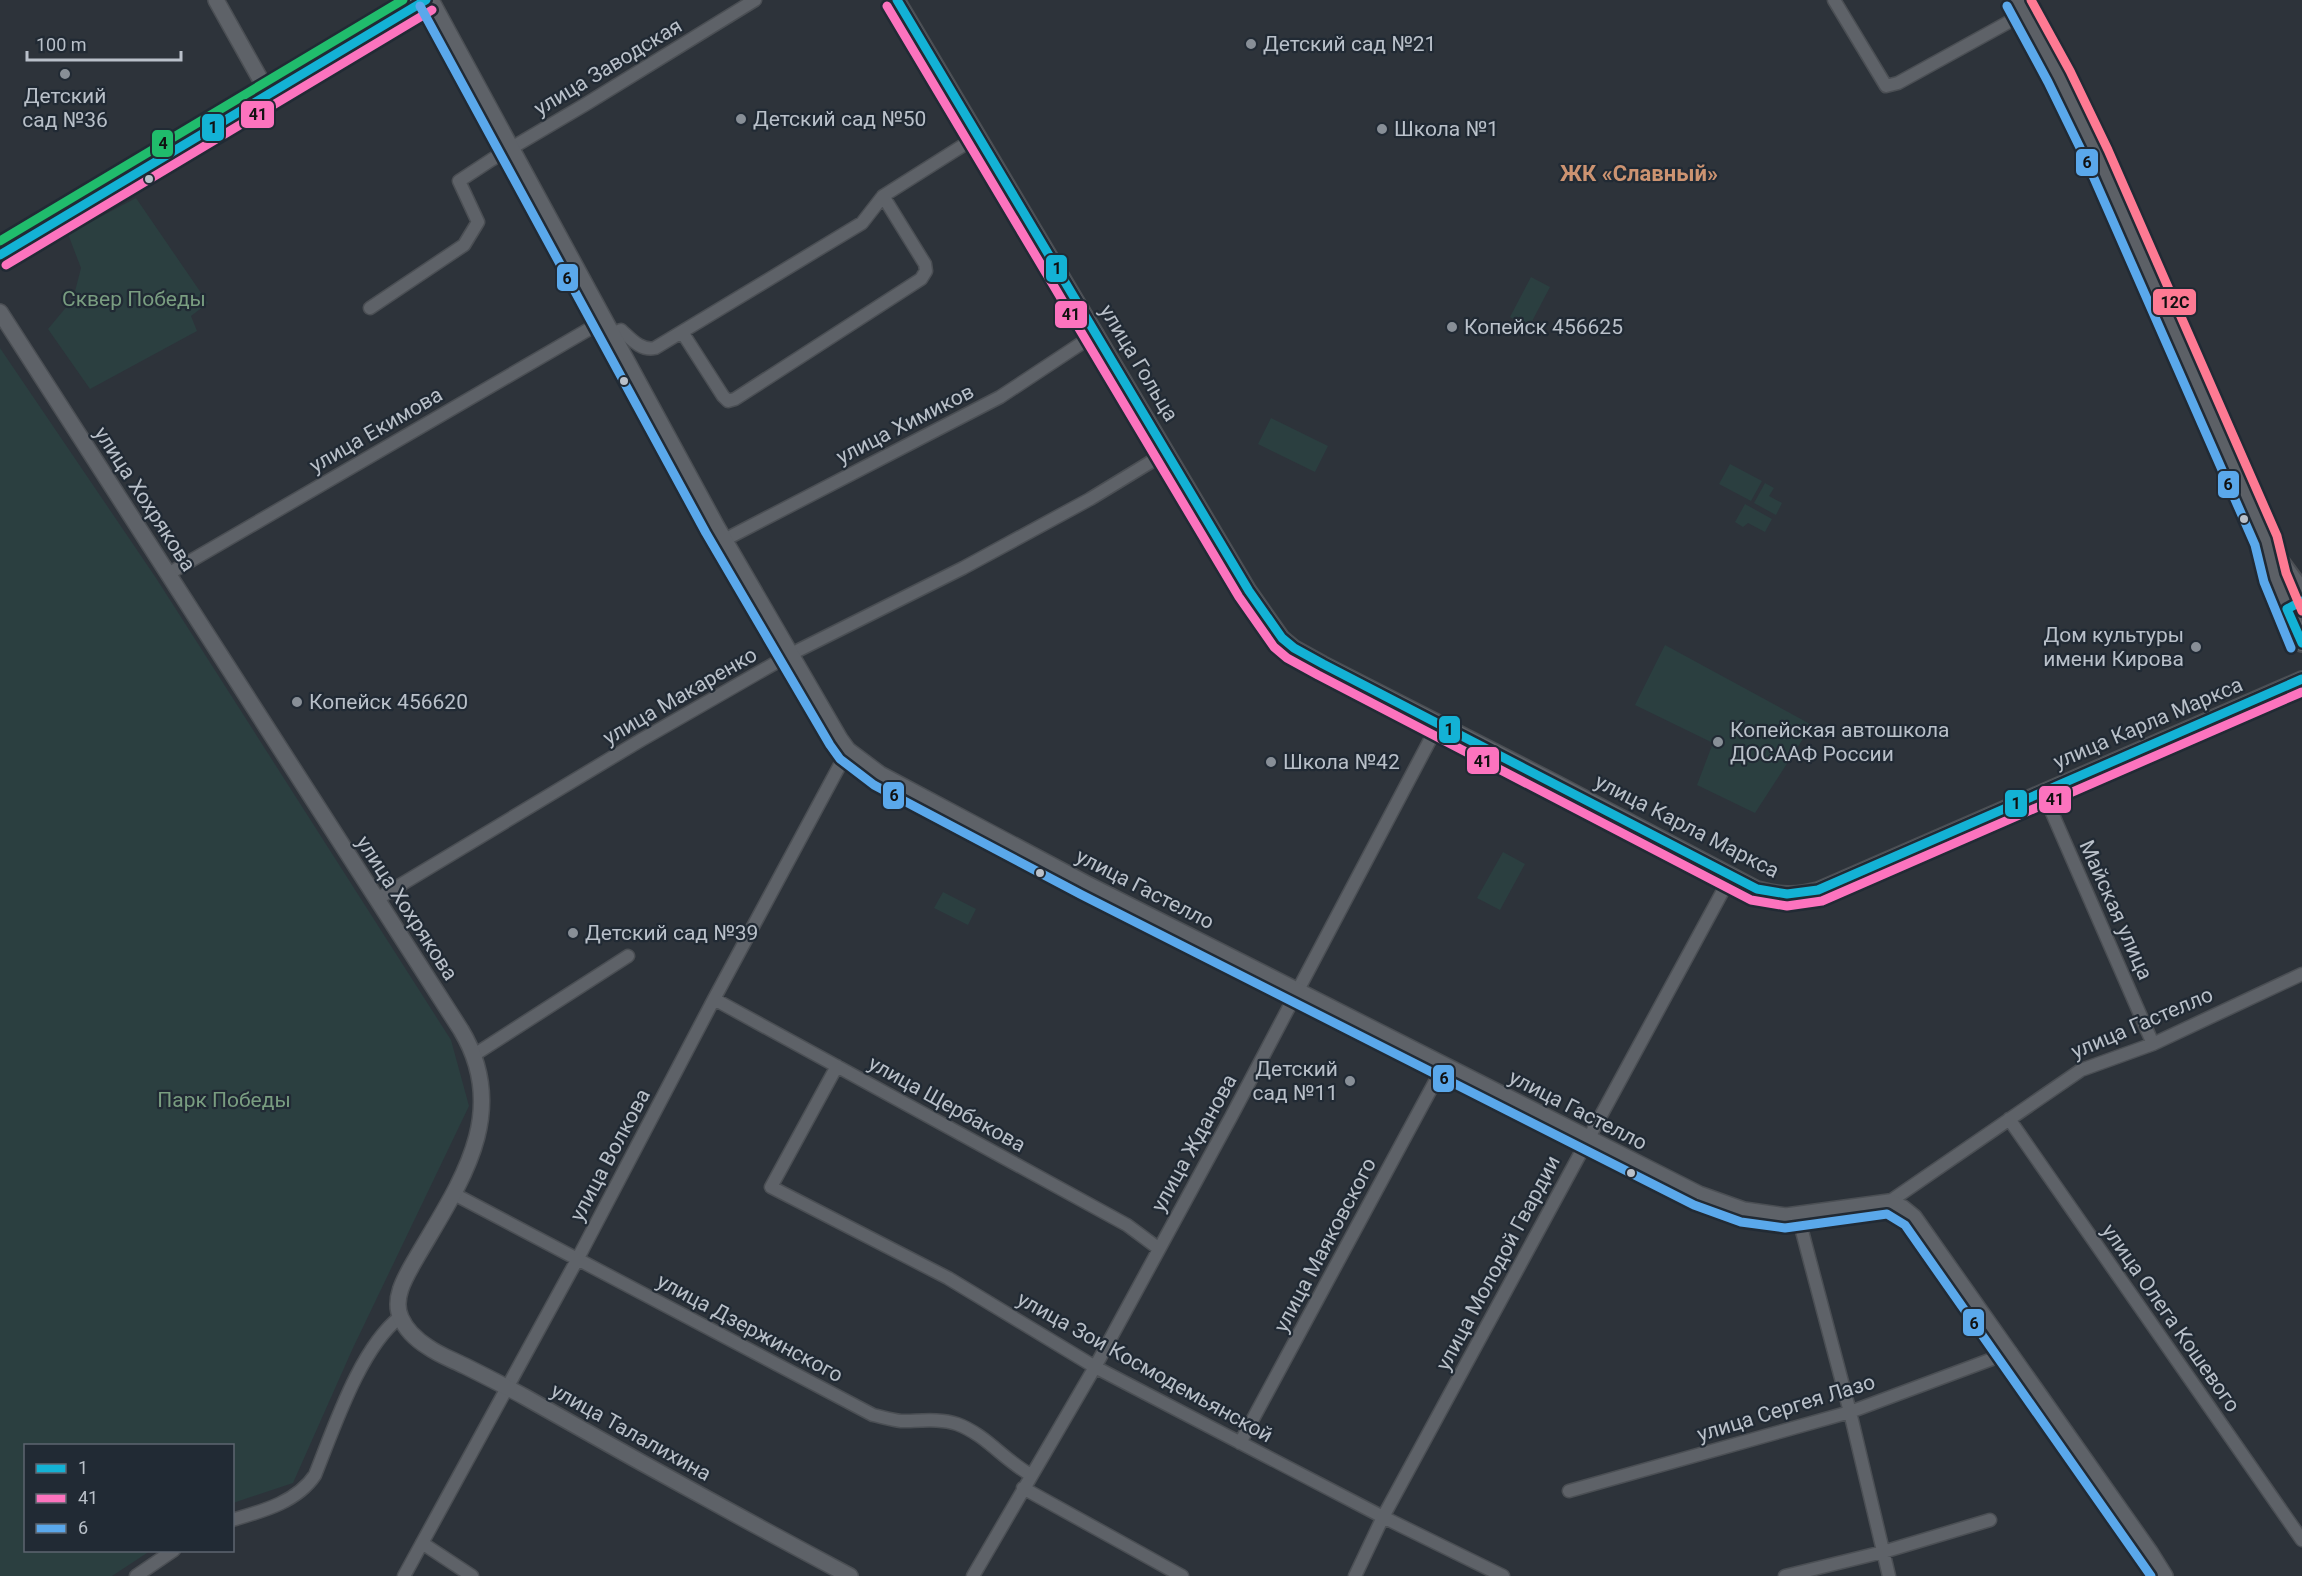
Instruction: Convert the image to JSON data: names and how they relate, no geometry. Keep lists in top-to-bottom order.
{
  "streets": {
    "street": [
      "улица Заводская",
      "улица Гольца",
      "улица Химиков",
      "улица Екимова",
      "улица Хохрякова",
      "улица Макаренко",
      "улица Карла Маркса",
      "улица Гастелло",
      "Майская улица",
      "улица Щербакова",
      "улица Жданова",
      "улица Волкова",
      "улица Маяковского",
      "улица Молодой Гвардии",
      "улица Олега Кошевого",
      "улица Дзержинского",
      "улица Зои Космодемьянской",
      "улица Сергея Лазо",
      "улица Талалихина"
    ]
  },
  "crossings": [
    ["улица Гольца", "улица Химиков"],
    ["улица Гольца", "улица Макаренко"],
    ["улица Гольца", "улица Карла Маркса"],
    ["улица Екимова", "улица Хохрякова"],
    ["улица Хохрякова", "улица Макаренко"],
    ["улица Хохрякова", "улица Дзержинского"],
    ["улица Хохрякова", "улица Талалихина"],
    ["улица Карла Маркса", "Майская улица"],
    ["улица Карла Маркса", "улица Жданова"],
    ["улица Карла Маркса", "улица Молодой Гвардии"],
    ["улица Гастелло", "Майская улица"],
    ["улица Гастелло", "улица Жданова"],
    ["улица Гастелло", "улица Волкова"],
    ["улица Гастелло", "улица Маяковского"],
    ["улица Гастелло", "улица Молодой Гвардии"],
    ["улица Гастелло", "улица Олега Кошевого"],
    ["улица Щербакова", "улица Жданова"],
    ["улица Щербакова", "улица Волкова"],
    ["улица Щербакова", "улица Зои Космодемьянской"],
    ["улица Жданова", "улица Дзержинского"],
    ["улица Жданова", "улица Зои Космодемьянской"],
    ["улица Волкова", "улица Дзержинского"],
    ["улица Волкова", "улица Талалихина"],
    ["улица Маяковского", "улица Зои Космодемьянской"],
    ["улица Молодой Гвардии", "улица Зои Космодемьянской"]
  ],
  "districts": ["ЖК «Славный»"],
  "parks": ["Сквер Победы", "Парк Победы"],
  "places": [
    "Детский сад №21",
    "Детский сад №36",
    "Детский сад №50",
    "Школа №1",
    "Копейск 456625",
    "Дом культуры имени Кирова",
    "Копейск 456620",
    "Копейская автошкола ДОСААФ России",
    "Школа №42",
    "Детский сад №39",
    "Детский сад №11"
  ],
  "lines": [
    "transit line 1",
    "transit line 12С",
    "transit line 4",
    "transit line 41",
    "transit line 6"
  ],
  "legend": ["1", "41", "6"],
  "scale_bar": "100 m"
}
